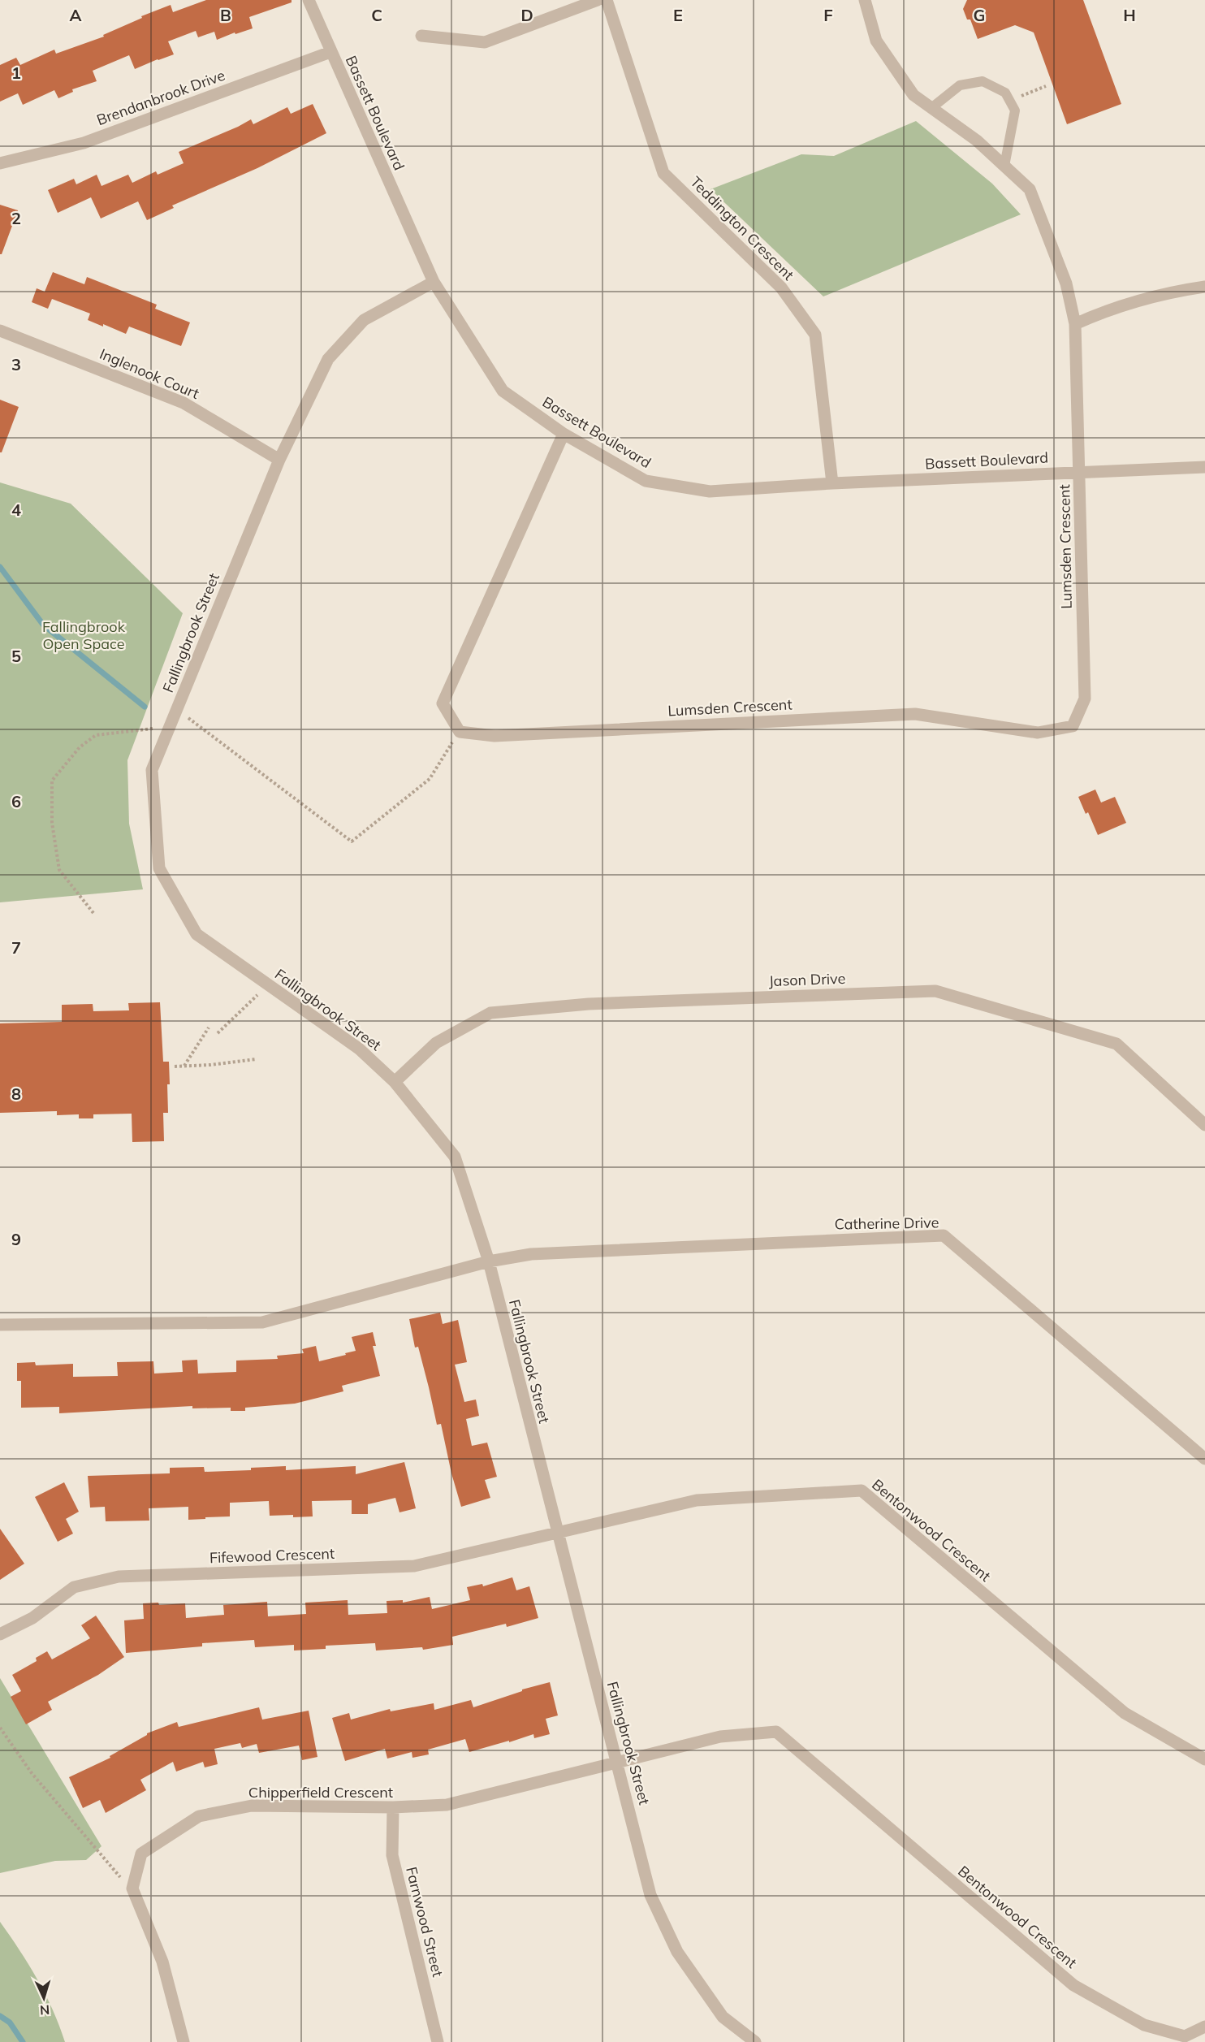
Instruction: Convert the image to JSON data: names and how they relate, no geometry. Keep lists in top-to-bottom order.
{
  "streets": {
    "street": [
      "Brendanbrook Drive",
      "Bassett Boulevard",
      "Teddington Crescent",
      "Inglenook Court",
      "Lumsden Crescent",
      "Fallingbrook Street",
      "Jason Drive",
      "Catherine Drive",
      "Bentonwood Crescent",
      "Fifewood Crescent",
      "Chipperfield Crescent",
      "Farnwood Street"
    ]
  },
  "crossings": [
    ["Brendanbrook Drive", "Bassett Boulevard"],
    ["Bassett Boulevard", "Teddington Crescent"],
    ["Bassett Boulevard", "Lumsden Crescent"],
    ["Bassett Boulevard", "Fallingbrook Street"],
    ["Inglenook Court", "Fallingbrook Street"],
    ["Fallingbrook Street", "Jason Drive"],
    ["Fallingbrook Street", "Catherine Drive"],
    ["Fallingbrook Street", "Bentonwood Crescent"],
    ["Fallingbrook Street", "Fifewood Crescent"],
    ["Fallingbrook Street", "Chipperfield Crescent"],
    ["Bentonwood Crescent", "Fifewood Crescent"],
    ["Bentonwood Crescent", "Chipperfield Crescent"],
    ["Chipperfield Crescent", "Farnwood Street"]
  ],
  "parks": ["Fallingbrook Open Space"],
  "north": "bottom",
  "grid": {
    "columns": [
      "A",
      "B",
      "C",
      "D",
      "E",
      "F",
      "G",
      "H"
    ],
    "rows": [
      "1",
      "2",
      "3",
      "4",
      "5",
      "6",
      "7",
      "8",
      "9"
    ]
  }
}
